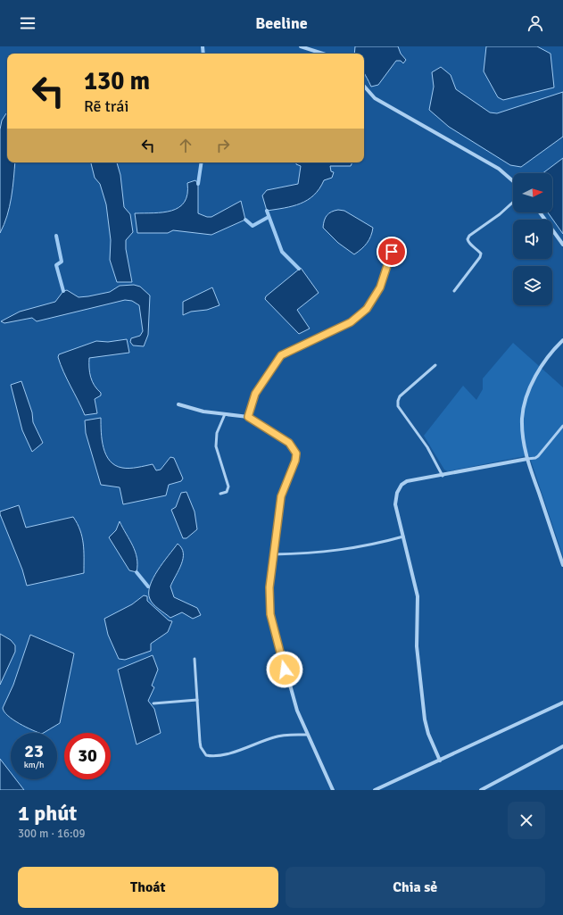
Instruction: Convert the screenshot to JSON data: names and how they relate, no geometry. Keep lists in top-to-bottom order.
{
  "north": "right",
  "page": {
    "header": "Beeline",
    "turn": ["130 m", "Rẽ trái"],
    "speed": "23 km/h",
    "limit": "30",
    "heading": ["1 phút", "300 m · 16:09"],
    "buttons": ["Thoát", "Chia sẻ"]
  }
}
